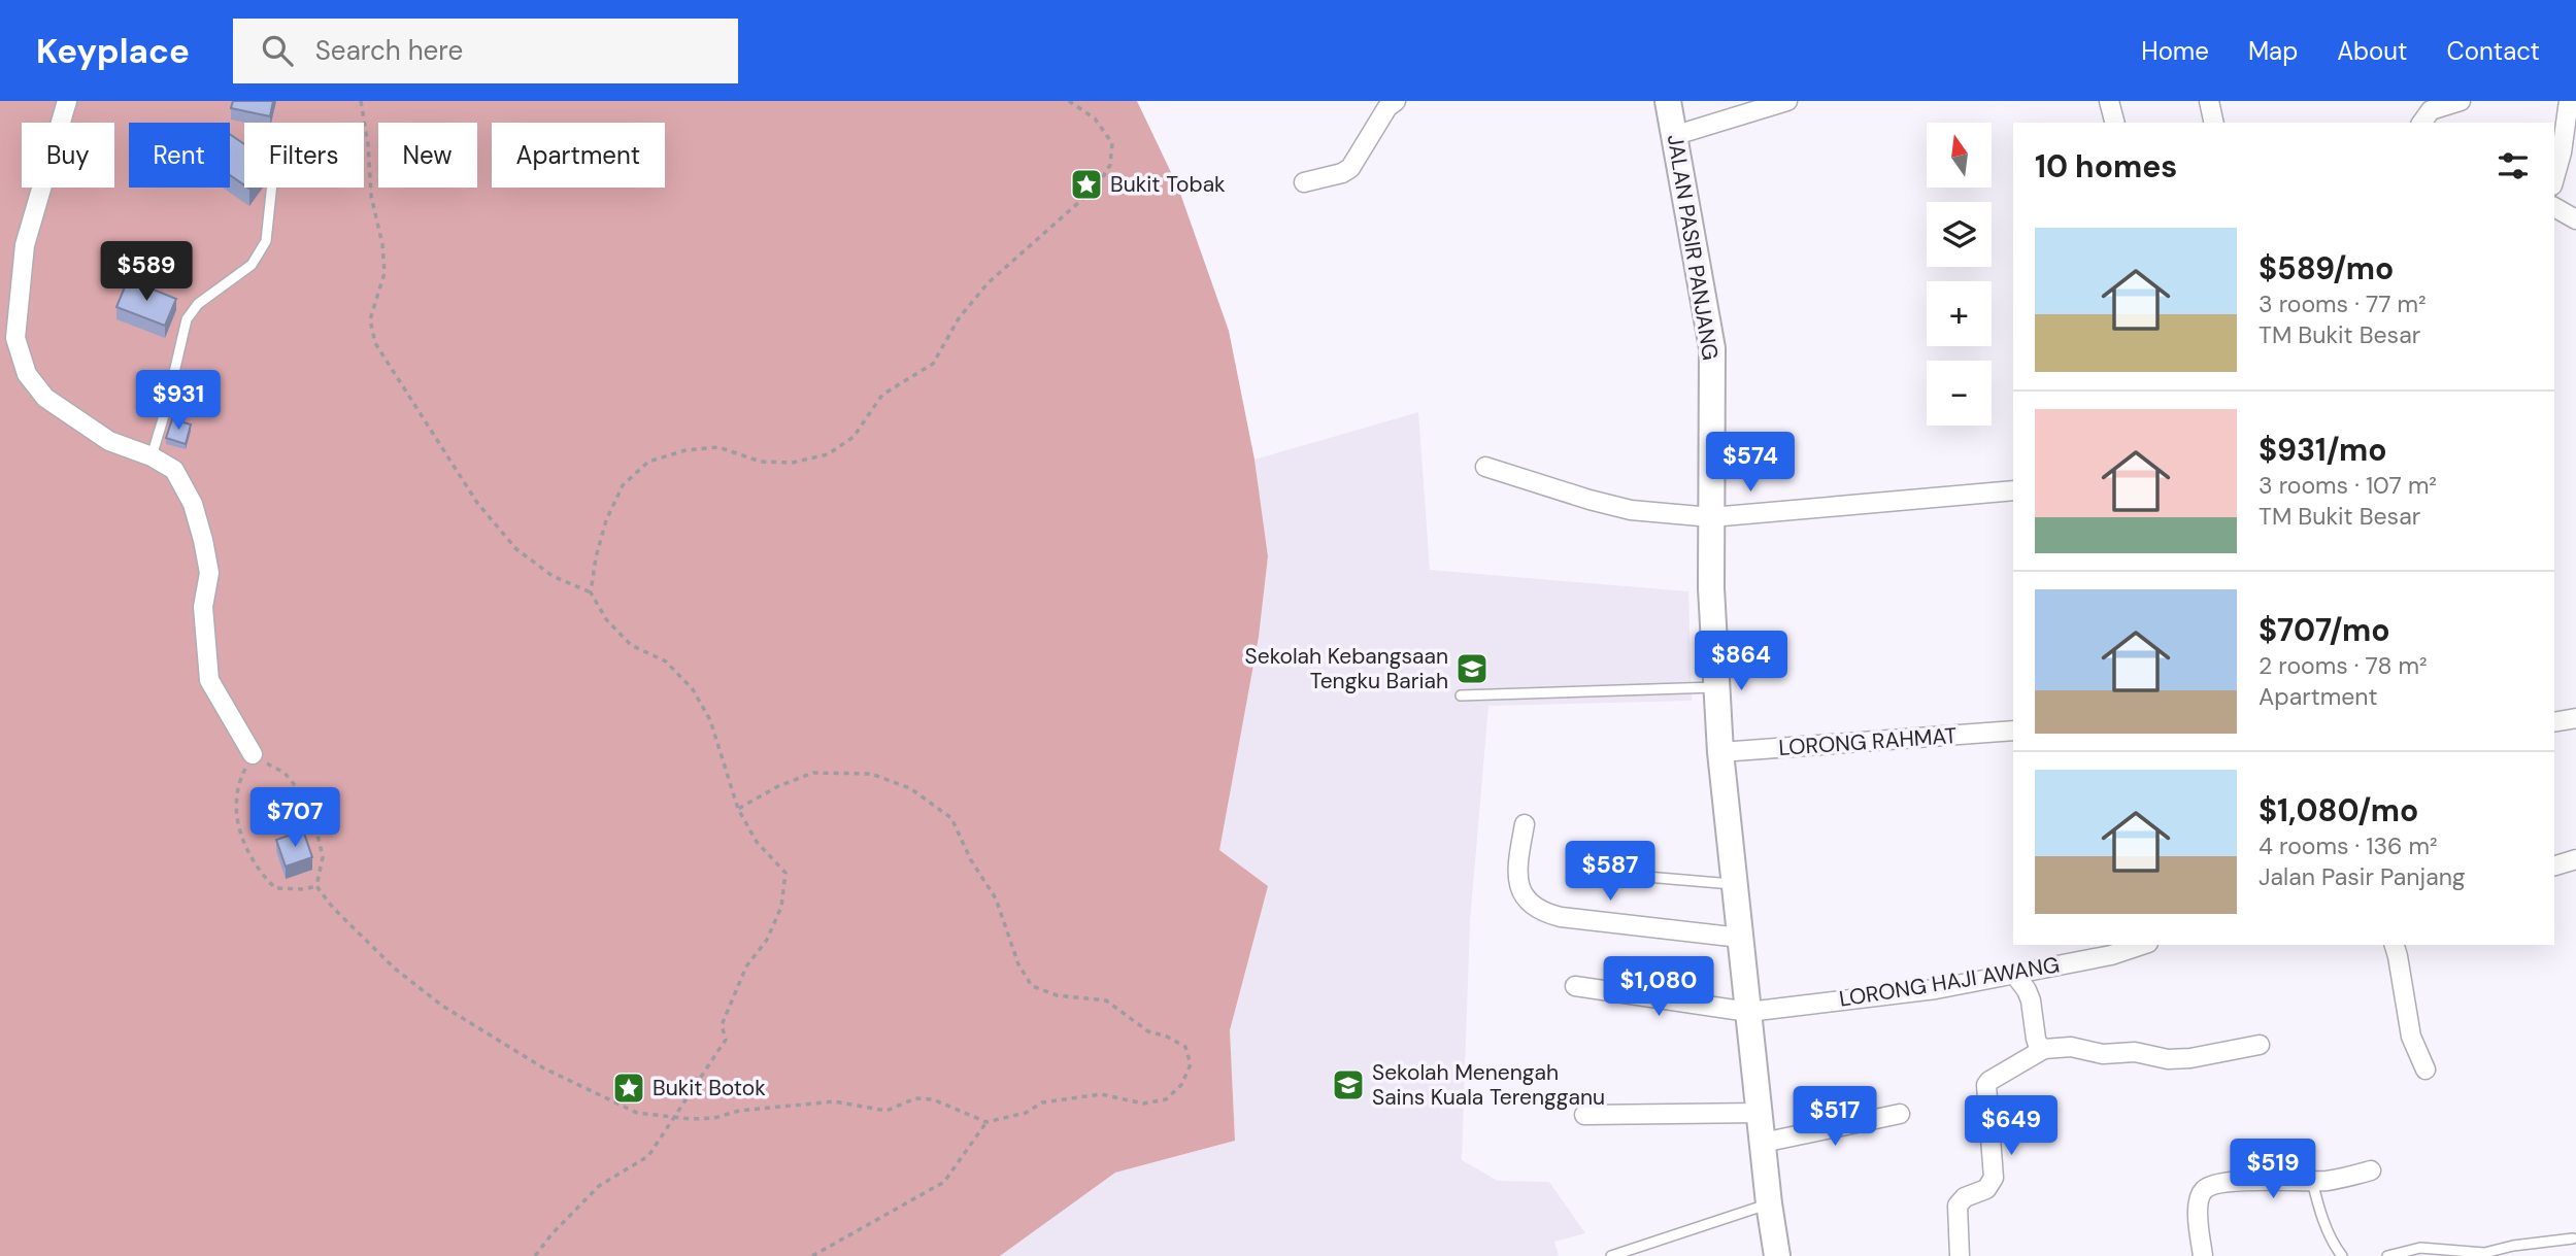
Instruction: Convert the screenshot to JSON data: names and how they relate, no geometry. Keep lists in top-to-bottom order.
{
  "streets": {
    "main road": ["JALAN PASIR PANJANG"],
    "street": ["LORONG RAHMAT", "LORONG HAJI AWANG"]
  },
  "crossings": [
    ["JALAN PASIR PANJANG", "LORONG RAHMAT"],
    ["JALAN PASIR PANJANG", "LORONG HAJI AWANG"]
  ],
  "places": {
    "place": ["Bukit Tobak", "Bukit Botok"],
    "school or university": ["Sekolah Kebangsaan Tengku Bariah", "Sekolah Menengah Sains Kuala Terengganu"]
  },
  "north": "top",
  "page": {
    "header": "Keyplace",
    "search": "Search here",
    "nav": [
      "Home",
      "Map",
      "About",
      "Contact"
    ],
    "map_buttons": ["+", "−"],
    "chip": [
      "Buy",
      "Rent",
      "Filters",
      "New",
      "Apartment"
    ],
    "heading": "10 homes",
    "list": [
      {
        "name": "$589/mo",
        "note": "3 rooms · 77 m² · TM Bukit Besar"
      },
      {
        "name": "$931/mo",
        "note": "3 rooms · 107 m² · TM Bukit Besar"
      },
      {
        "name": "$707/mo",
        "note": "2 rooms · 78 m² · Apartment"
      },
      {
        "name": "$1,080/mo",
        "note": "4 rooms · 136 m² · Jalan Pasir Panjang"
      }
    ],
    "price": [
      "$589",
      "$931",
      "$574",
      "$864",
      "$707",
      "$587",
      "$1,080",
      "$517",
      "$649",
      "$519"
    ]
  }
}
